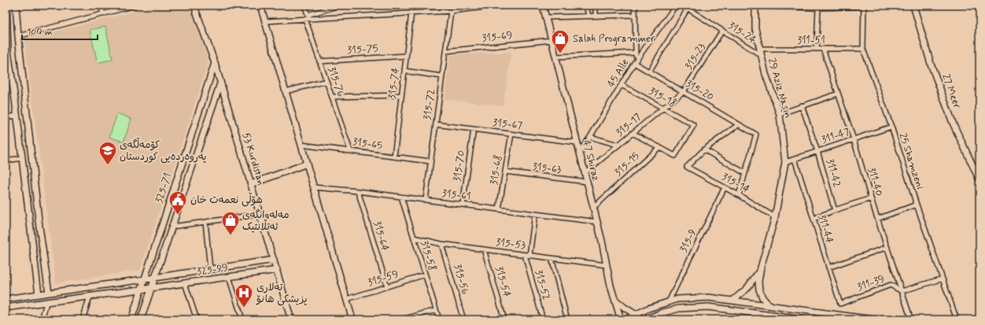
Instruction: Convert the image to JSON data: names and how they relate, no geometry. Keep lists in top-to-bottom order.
{
  "streets": {
    "street": [
      "315-24",
      "315-69",
      "311-51",
      "315-75",
      "315-23",
      "45 Alle",
      "315-76",
      "315-74",
      "29 Aziz Nasin",
      "315-20",
      "27 Meer",
      "315-18",
      "315-72",
      "315-67",
      "315-17",
      "311-47",
      "315-65",
      "53 Kurdistan",
      "47 Shiraz",
      "25 Shamzeni",
      "315-15",
      "315-70",
      "315-63",
      "315-68",
      "311-42",
      "311-40",
      "315-14",
      "325-71",
      "315-61",
      "311-44",
      "315-64",
      "315-9",
      "315-53",
      "315-58",
      "325-99",
      "315-59",
      "315-56",
      "315-54",
      "311-39",
      "315-52"
    ]
  },
  "crossings": [
    ["315-24", "315-23"],
    ["315-24", "29 Aziz Nasin"],
    ["315-69", "315-72"],
    ["315-69", "47 Shiraz"],
    ["311-51", "29 Aziz Nasin"],
    ["311-51", "25 Shamzeni"],
    ["311-51", "311-40"],
    ["315-75", "315-76"],
    ["315-75", "315-74"],
    ["315-23", "315-20"],
    ["315-23", "315-17"],
    ["45 Alle", "315-20"],
    ["45 Alle", "315-18"],
    ["45 Alle", "47 Shiraz"],
    ["315-76", "315-65"],
    ["315-74", "315-65"],
    ["29 Aziz Nasin", "311-47"],
    ["29 Aziz Nasin", "315-14"],
    ["315-20", "315-17"],
    ["315-18", "315-17"],
    ["315-18", "315-15"],
    ["315-72", "315-67"],
    ["315-72", "315-65"],
    ["315-72", "315-61"],
    ["315-67", "47 Shiraz"],
    ["315-67", "315-70"],
    ["315-67", "315-68"],
    ["315-17", "47 Shiraz"],
    ["311-47", "25 Shamzeni"],
    ["311-47", "311-42"],
    ["311-47", "311-40"],
    ["311-47", "311-44"],
    ["53 Kurdistan", "325-71"],
    ["53 Kurdistan", "325-99"],
    ["47 Shiraz", "315-15"],
    ["47 Shiraz", "315-63"],
    ["47 Shiraz", "315-61"],
    ["47 Shiraz", "315-53"],
    ["315-70", "315-61"],
    ["315-63", "315-68"],
    ["315-68", "315-61"],
    ["311-40", "311-39"],
    ["315-14", "315-9"],
    ["325-71", "325-99"],
    ["315-61", "315-64"],
    ["315-61", "315-58"],
    ["311-44", "311-39"],
    ["315-64", "315-59"],
    ["315-53", "315-58"],
    ["315-53", "315-56"],
    ["315-53", "315-54"],
    ["315-53", "315-52"],
    ["315-58", "315-59"]
  ],
  "places": {
    "shop": ["Salah Programmer", "مەلەوانگەی ئەتڵانتیک"],
    "school or university": ["كۆمەڵگەی پەروەردەیی كوردستان"],
    "public building": ["هۆڵی نعمەت خان"],
    "hospital": ["تەلاری پزیشکی هانۆ"]
  },
  "scale_bar": "100 m"
}
